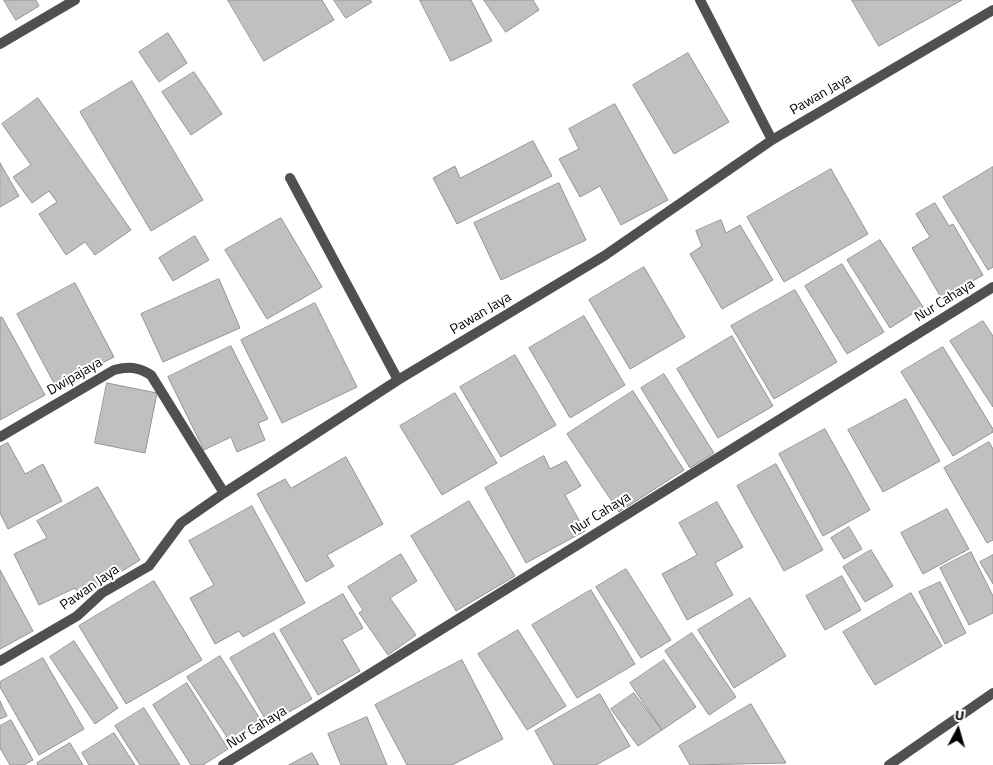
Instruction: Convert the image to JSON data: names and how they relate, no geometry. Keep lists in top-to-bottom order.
{
  "streets": {
    "street": ["Pawan Jaya", "Nur Cahaya", "Dwipajaya"]
  },
  "crossings": [
    ["Pawan Jaya", "Dwipajaya"]
  ],
  "north": "top"
}
